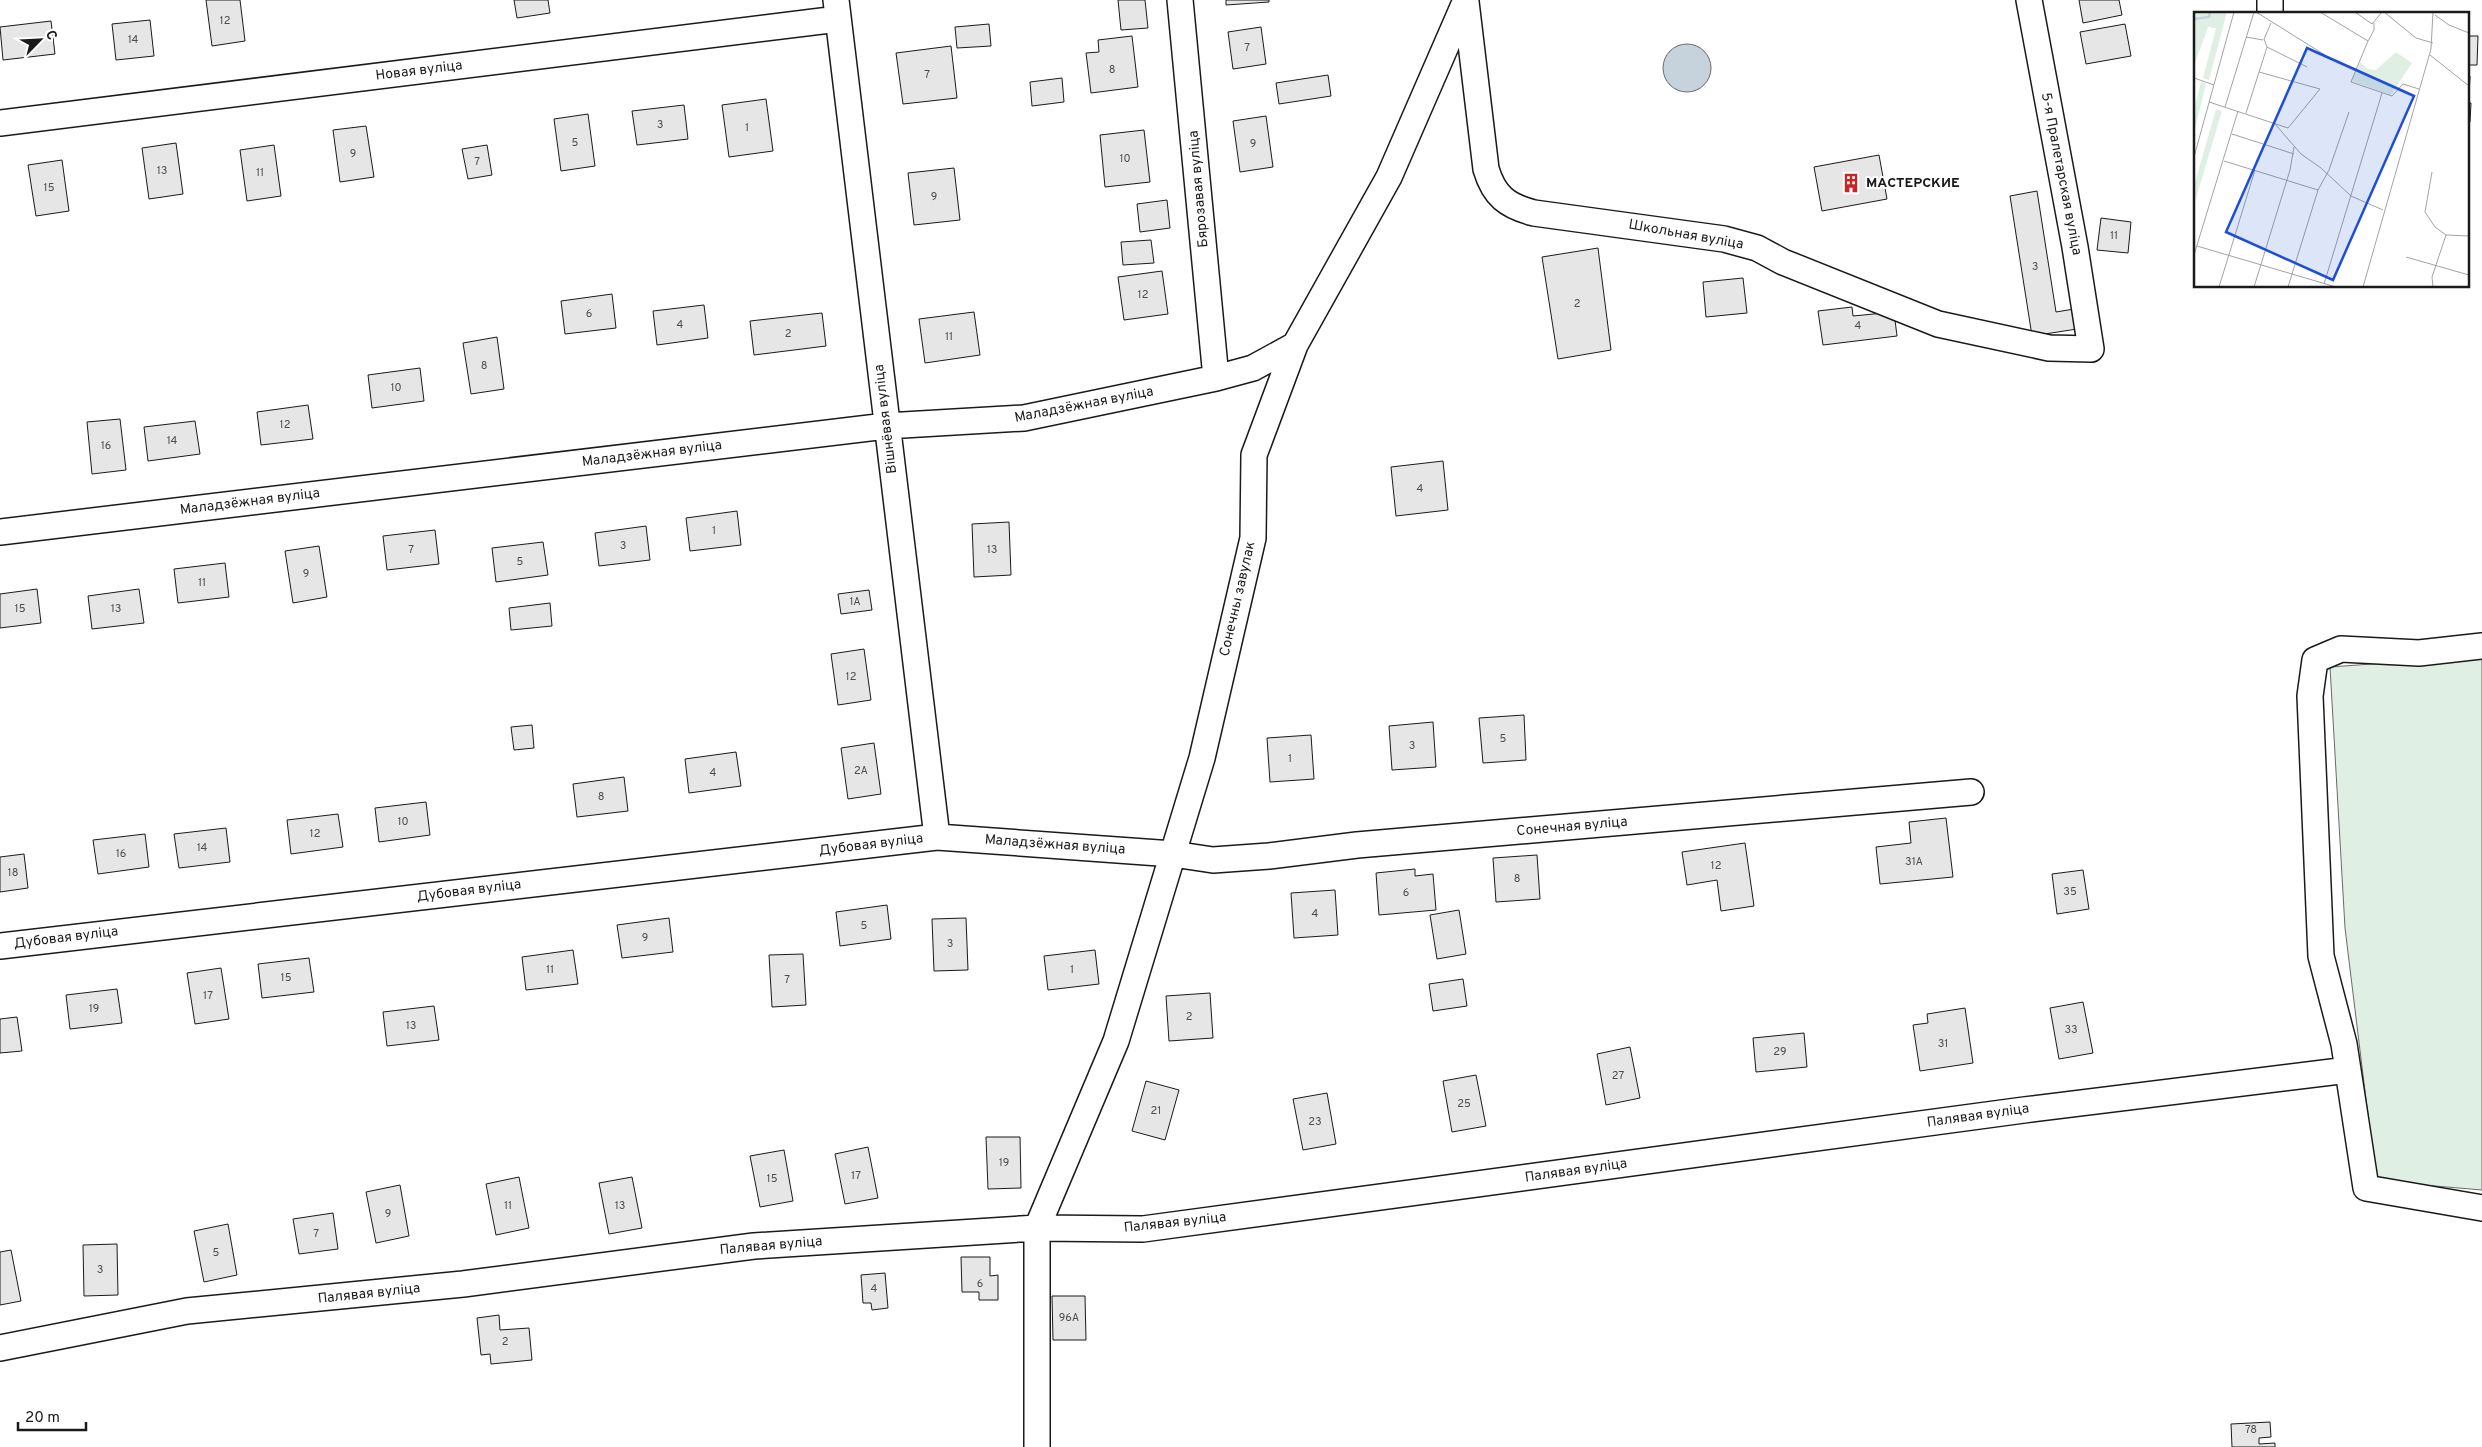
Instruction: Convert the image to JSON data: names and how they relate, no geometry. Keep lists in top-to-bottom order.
{
  "streets": {
    "street": [
      "Новая вуліца",
      "5-я Пралетарская вуліца",
      "Бярозавая вуліца",
      "Школьная вуліца",
      "Маладзёжная вуліца",
      "Вішнёвая вуліца",
      "Сонечны завулак",
      "Сонечная вуліца",
      "Дубовая вуліца",
      "Палявая вуліца"
    ]
  },
  "crossings": [
    ["Новая вуліца", "Вішнёвая вуліца"],
    ["5-я Пралетарская вуліца", "Школьная вуліца"],
    ["Бярозавая вуліца", "Маладзёжная вуліца"],
    ["Школьная вуліца", "Сонечны завулак"],
    ["Маладзёжная вуліца", "Вішнёвая вуліца"],
    ["Маладзёжная вуліца", "Сонечны завулак"],
    ["Маладзёжная вуліца", "Сонечная вуліца"],
    ["Маладзёжная вуліца", "Дубовая вуліца"],
    ["Вішнёвая вуліца", "Дубовая вуліца"],
    ["Сонечны завулак", "Сонечная вуліца"],
    ["Сонечны завулак", "Палявая вуліца"]
  ],
  "places": {
    "building": ["МАСТЕРСКИЕ"]
  },
  "house_numbers": [
    "12",
    "14",
    "7",
    "8",
    "7",
    "3",
    "1",
    "5",
    "9",
    "9",
    "10",
    "7",
    "13",
    "11",
    "15",
    "9",
    "11",
    "3",
    "12",
    "2",
    "6",
    "4",
    "4",
    "2",
    "11",
    "8",
    "10",
    "12",
    "14",
    "16",
    "4",
    "1",
    "3",
    "7",
    "13",
    "5",
    "9",
    "11",
    "1А",
    "15",
    "13",
    "12",
    "5",
    "3",
    "1",
    "2А",
    "4",
    "8",
    "10",
    "12",
    "14",
    "16",
    "31А",
    "12",
    "18",
    "8",
    "35",
    "6",
    "4",
    "5",
    "9",
    "3",
    "11",
    "1",
    "15",
    "7",
    "17",
    "19",
    "2",
    "13",
    "33",
    "31",
    "29",
    "27",
    "25",
    "21",
    "23",
    "19",
    "17",
    "15",
    "11",
    "13",
    "9",
    "7",
    "5",
    "3",
    "6",
    "4",
    "96А",
    "2",
    "78"
  ],
  "scale_bar": "20 m",
  "north": "top right"
}
